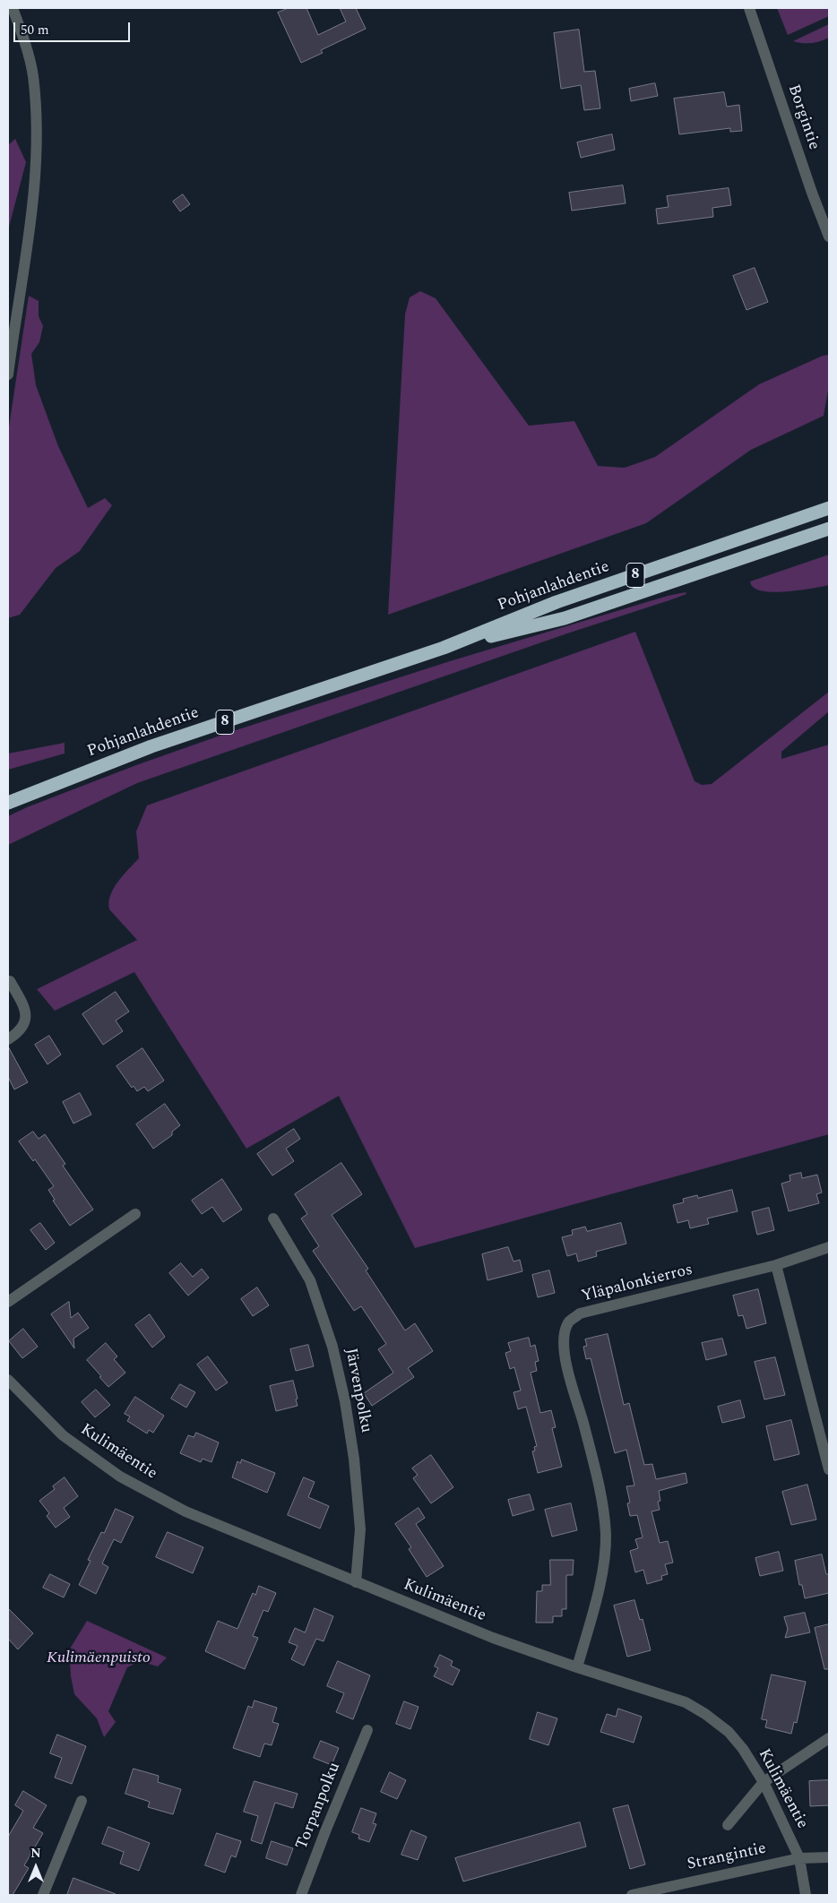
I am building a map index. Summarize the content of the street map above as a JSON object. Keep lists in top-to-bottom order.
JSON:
{
  "streets": {
    "highway": ["8", "Pohjanlahdentie"],
    "street": [
      "Borgintie",
      "Yläpalonkierros",
      "Järvenpolku",
      "Kulimäentie",
      "Torpanpolku",
      "Strangintie"
    ]
  },
  "crossings": [
    ["Yläpalonkierros", "Kulimäentie"],
    ["Järvenpolku", "Kulimäentie"],
    ["Kulimäentie", "Strangintie"]
  ],
  "parks": ["Kulimäenpuisto"],
  "scale_bar": "50 m",
  "north": "top"
}
